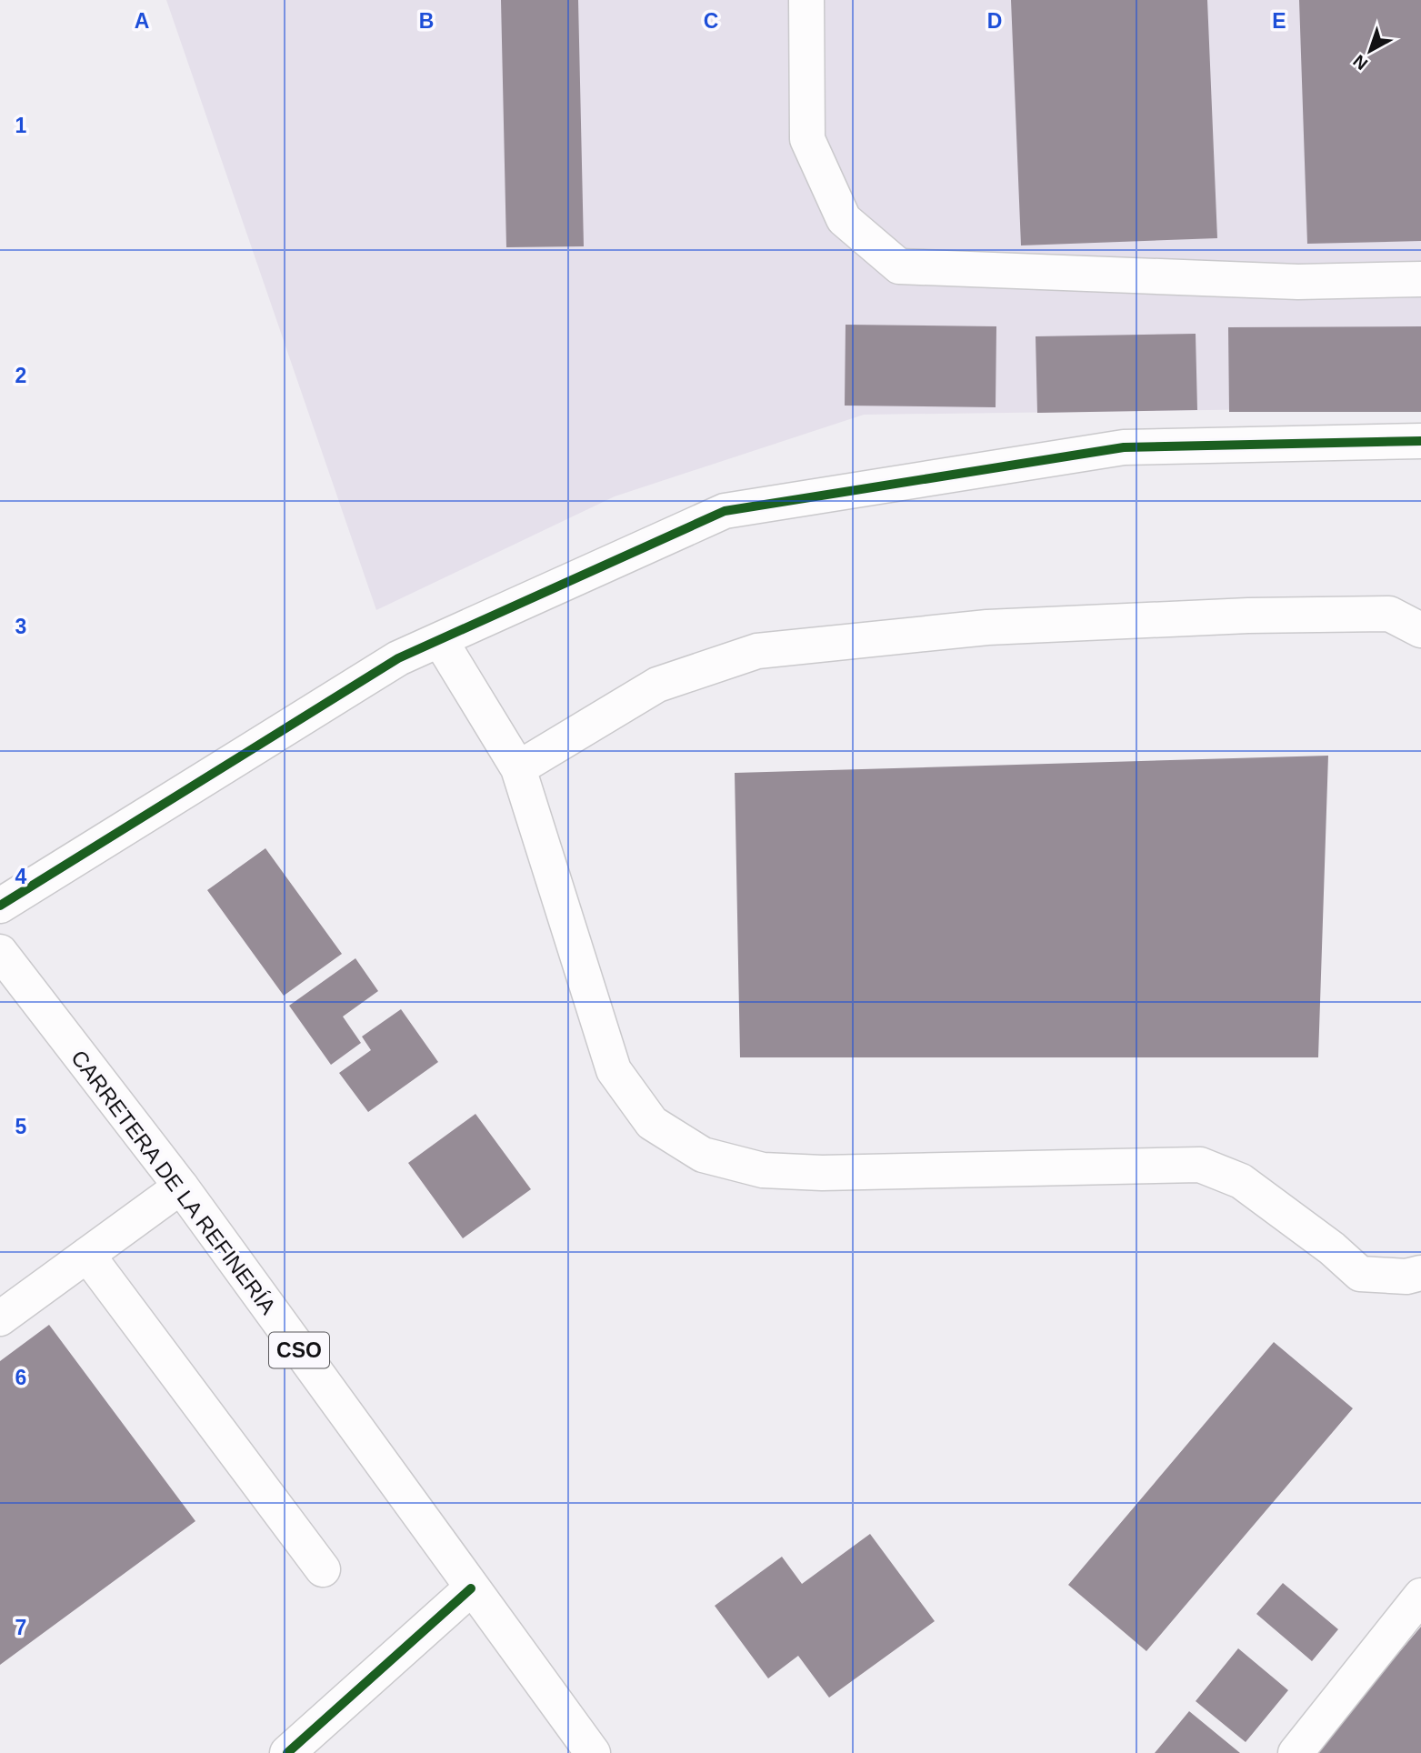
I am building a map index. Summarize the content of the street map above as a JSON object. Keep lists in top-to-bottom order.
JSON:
{
  "streets": {
    "street": ["CARRETERA DE LA REFINERÍA", "CSO"]
  },
  "north": "bottom left",
  "grid": {
    "columns": [
      "A",
      "B",
      "C",
      "D",
      "E"
    ],
    "rows": [
      "1",
      "2",
      "3",
      "4",
      "5",
      "6",
      "7"
    ]
  }
}
